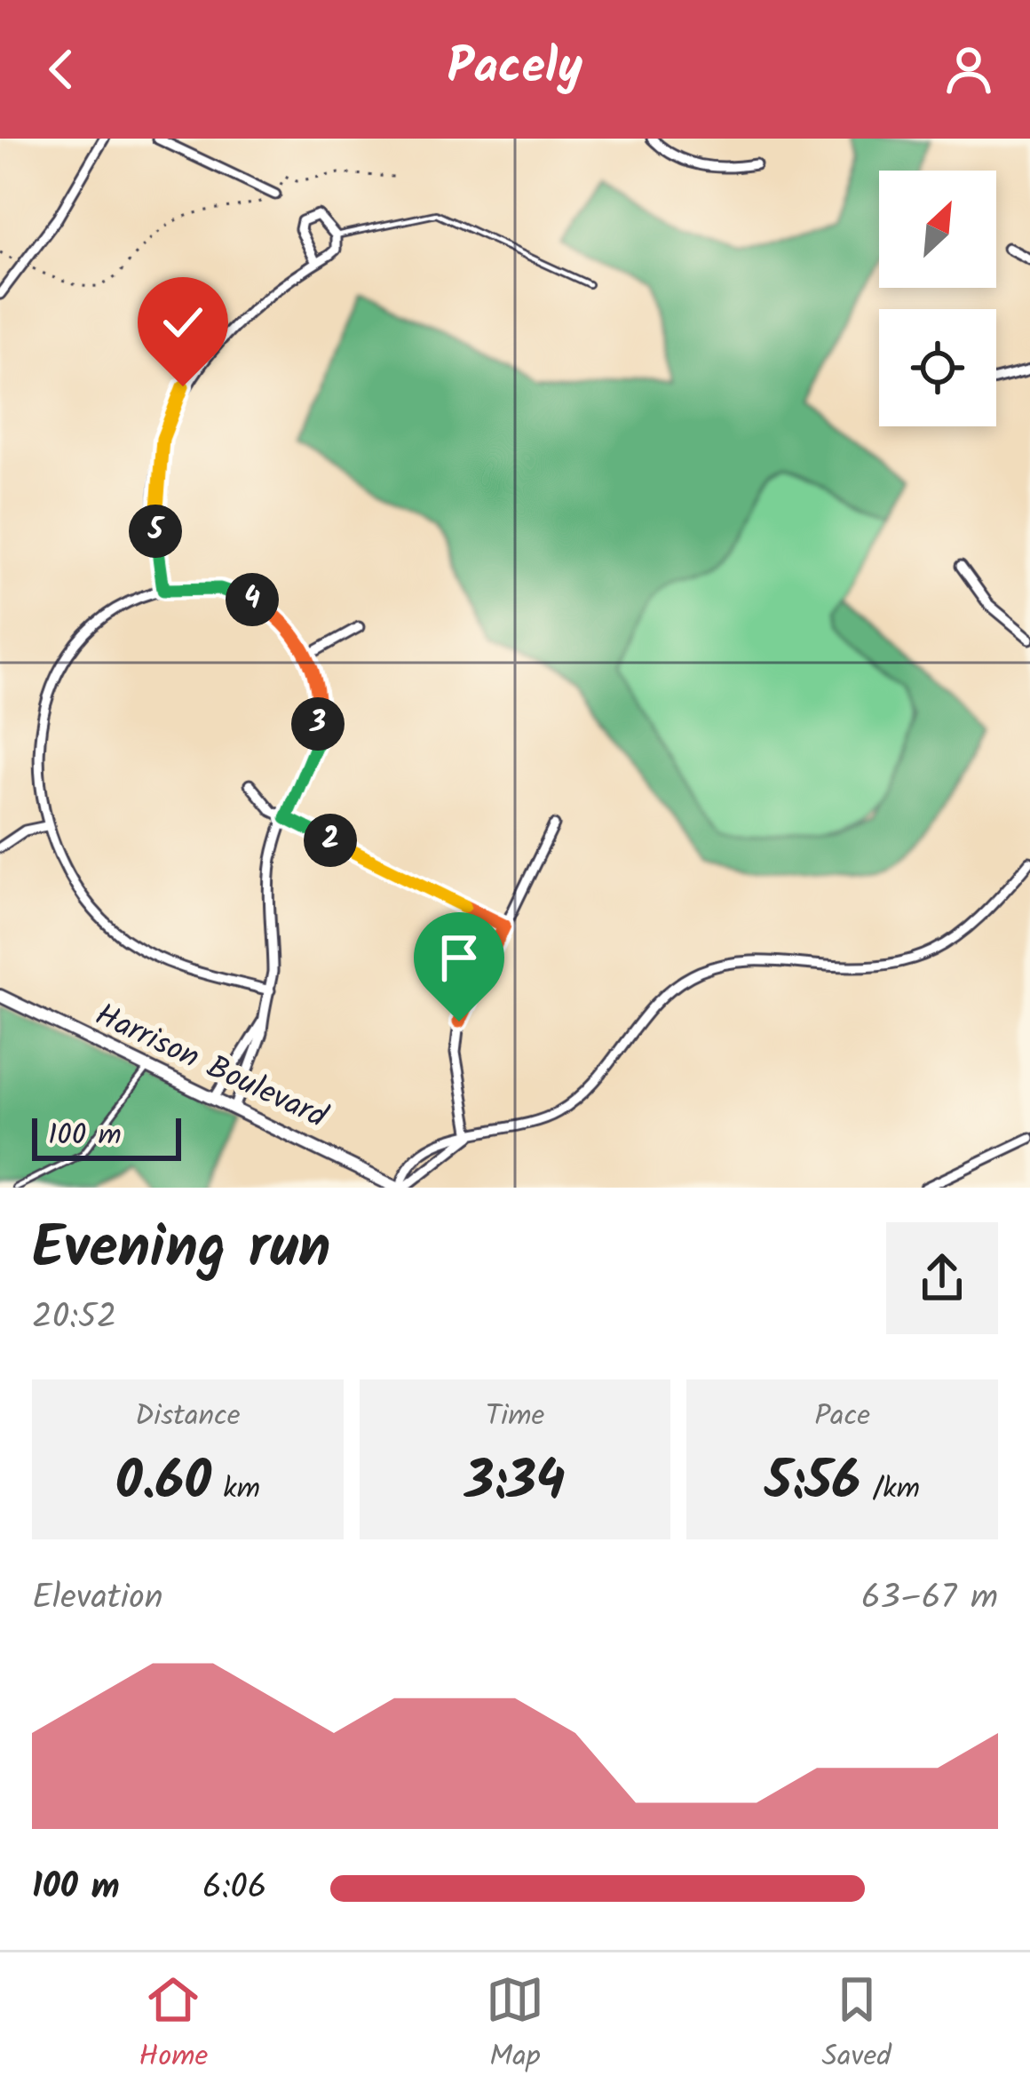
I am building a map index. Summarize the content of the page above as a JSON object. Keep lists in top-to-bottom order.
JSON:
{
  "streets": {
    "street": ["Harrison Boulevard"]
  },
  "scale_bar": "100 m",
  "north": "top right",
  "page": {
    "header": "Pacely",
    "pins": [
      "5",
      "4",
      "3",
      "2"
    ],
    "scale": "100 m",
    "heading": ["Evening run", "20:52"],
    "stats": [
      ["Distance", "0.60 km"],
      ["Time", "3:34"],
      ["Pace", "5:56 /km"]
    ],
    "chart": ["Elevation", "63–67 m"],
    "list": [
      {
        "name": "100 m",
        "note": "6:06"
      }
    ],
    "tabs": ["Home", "Map", "Saved"]
  }
}
